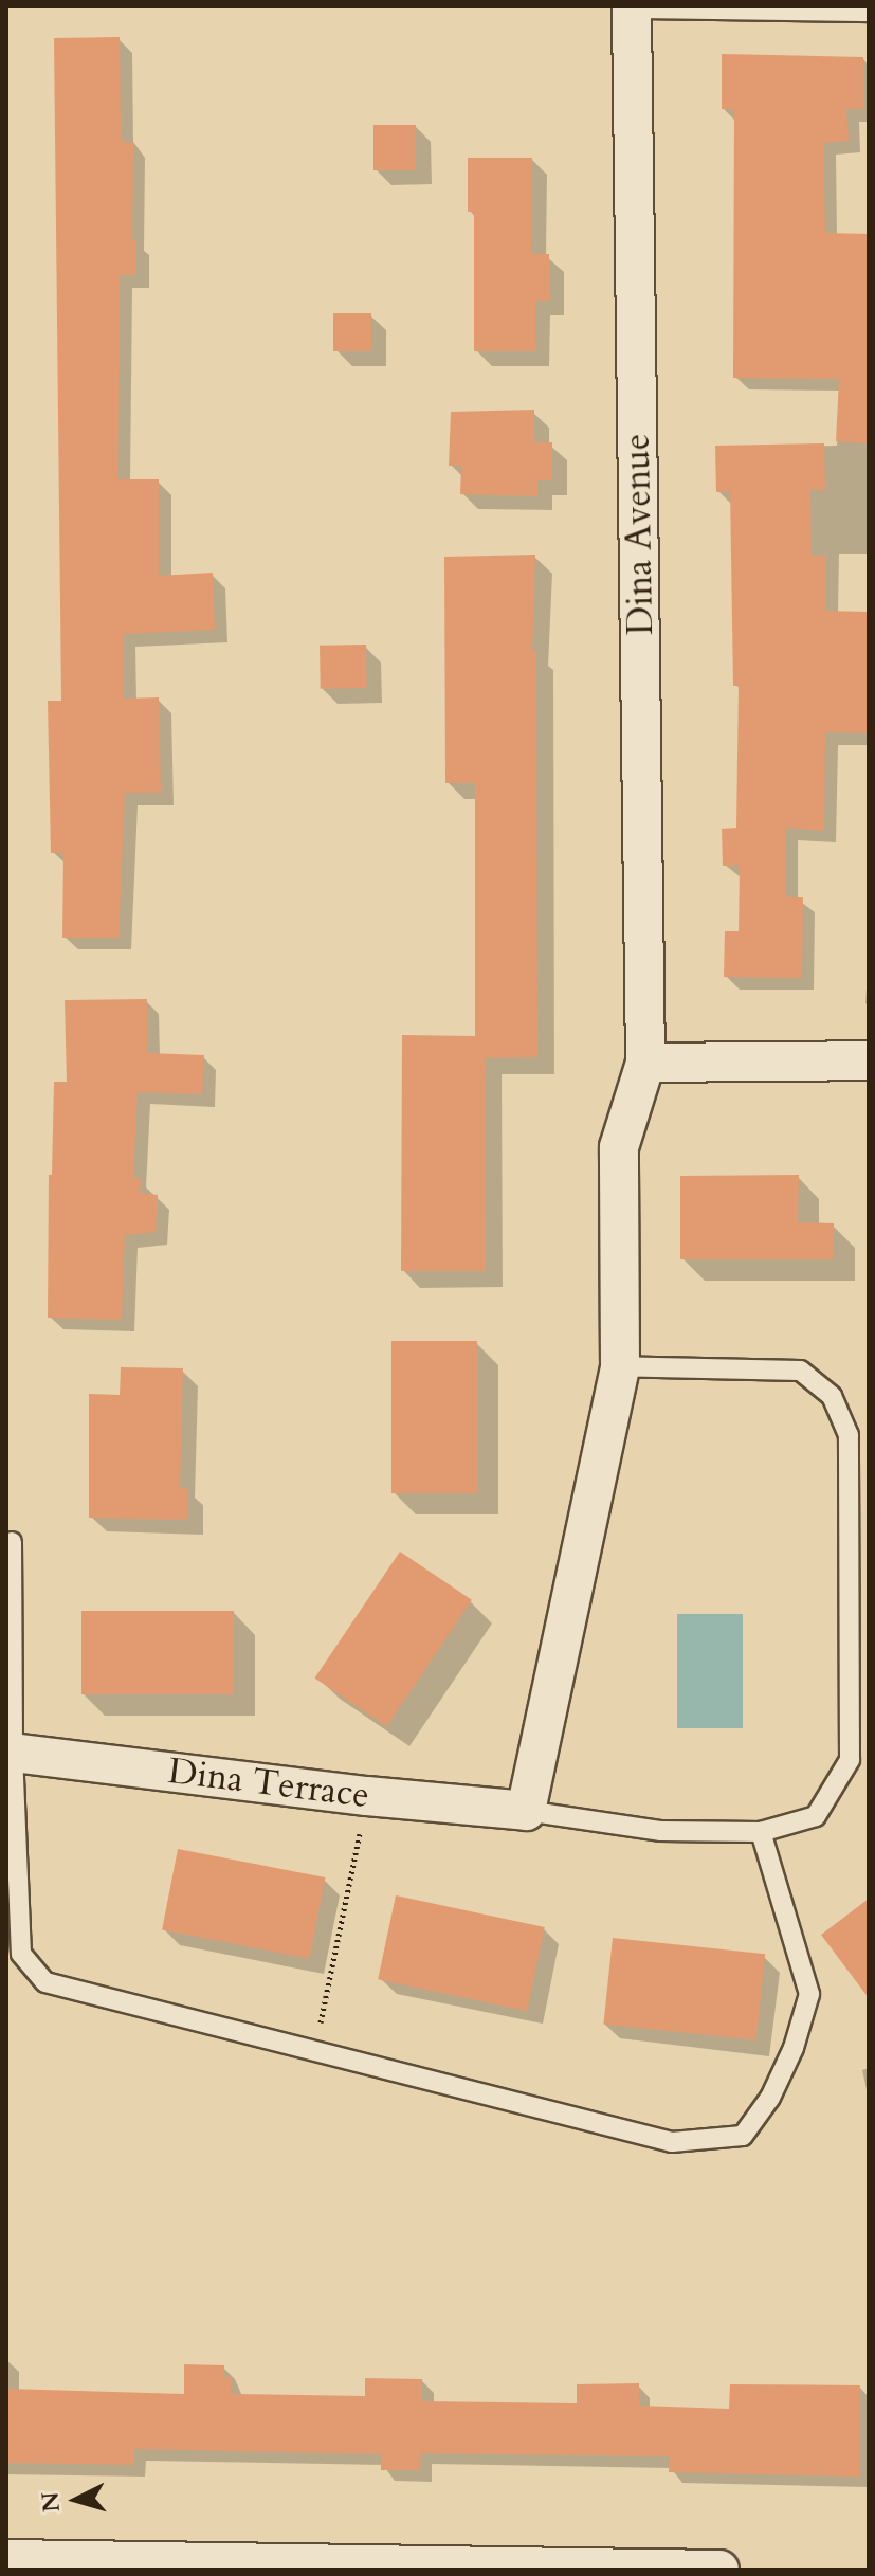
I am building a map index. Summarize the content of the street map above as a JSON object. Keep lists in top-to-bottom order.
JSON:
{
  "streets": {
    "street": ["Dina Avenue", "Dina Terrace"]
  },
  "north": "left"
}
